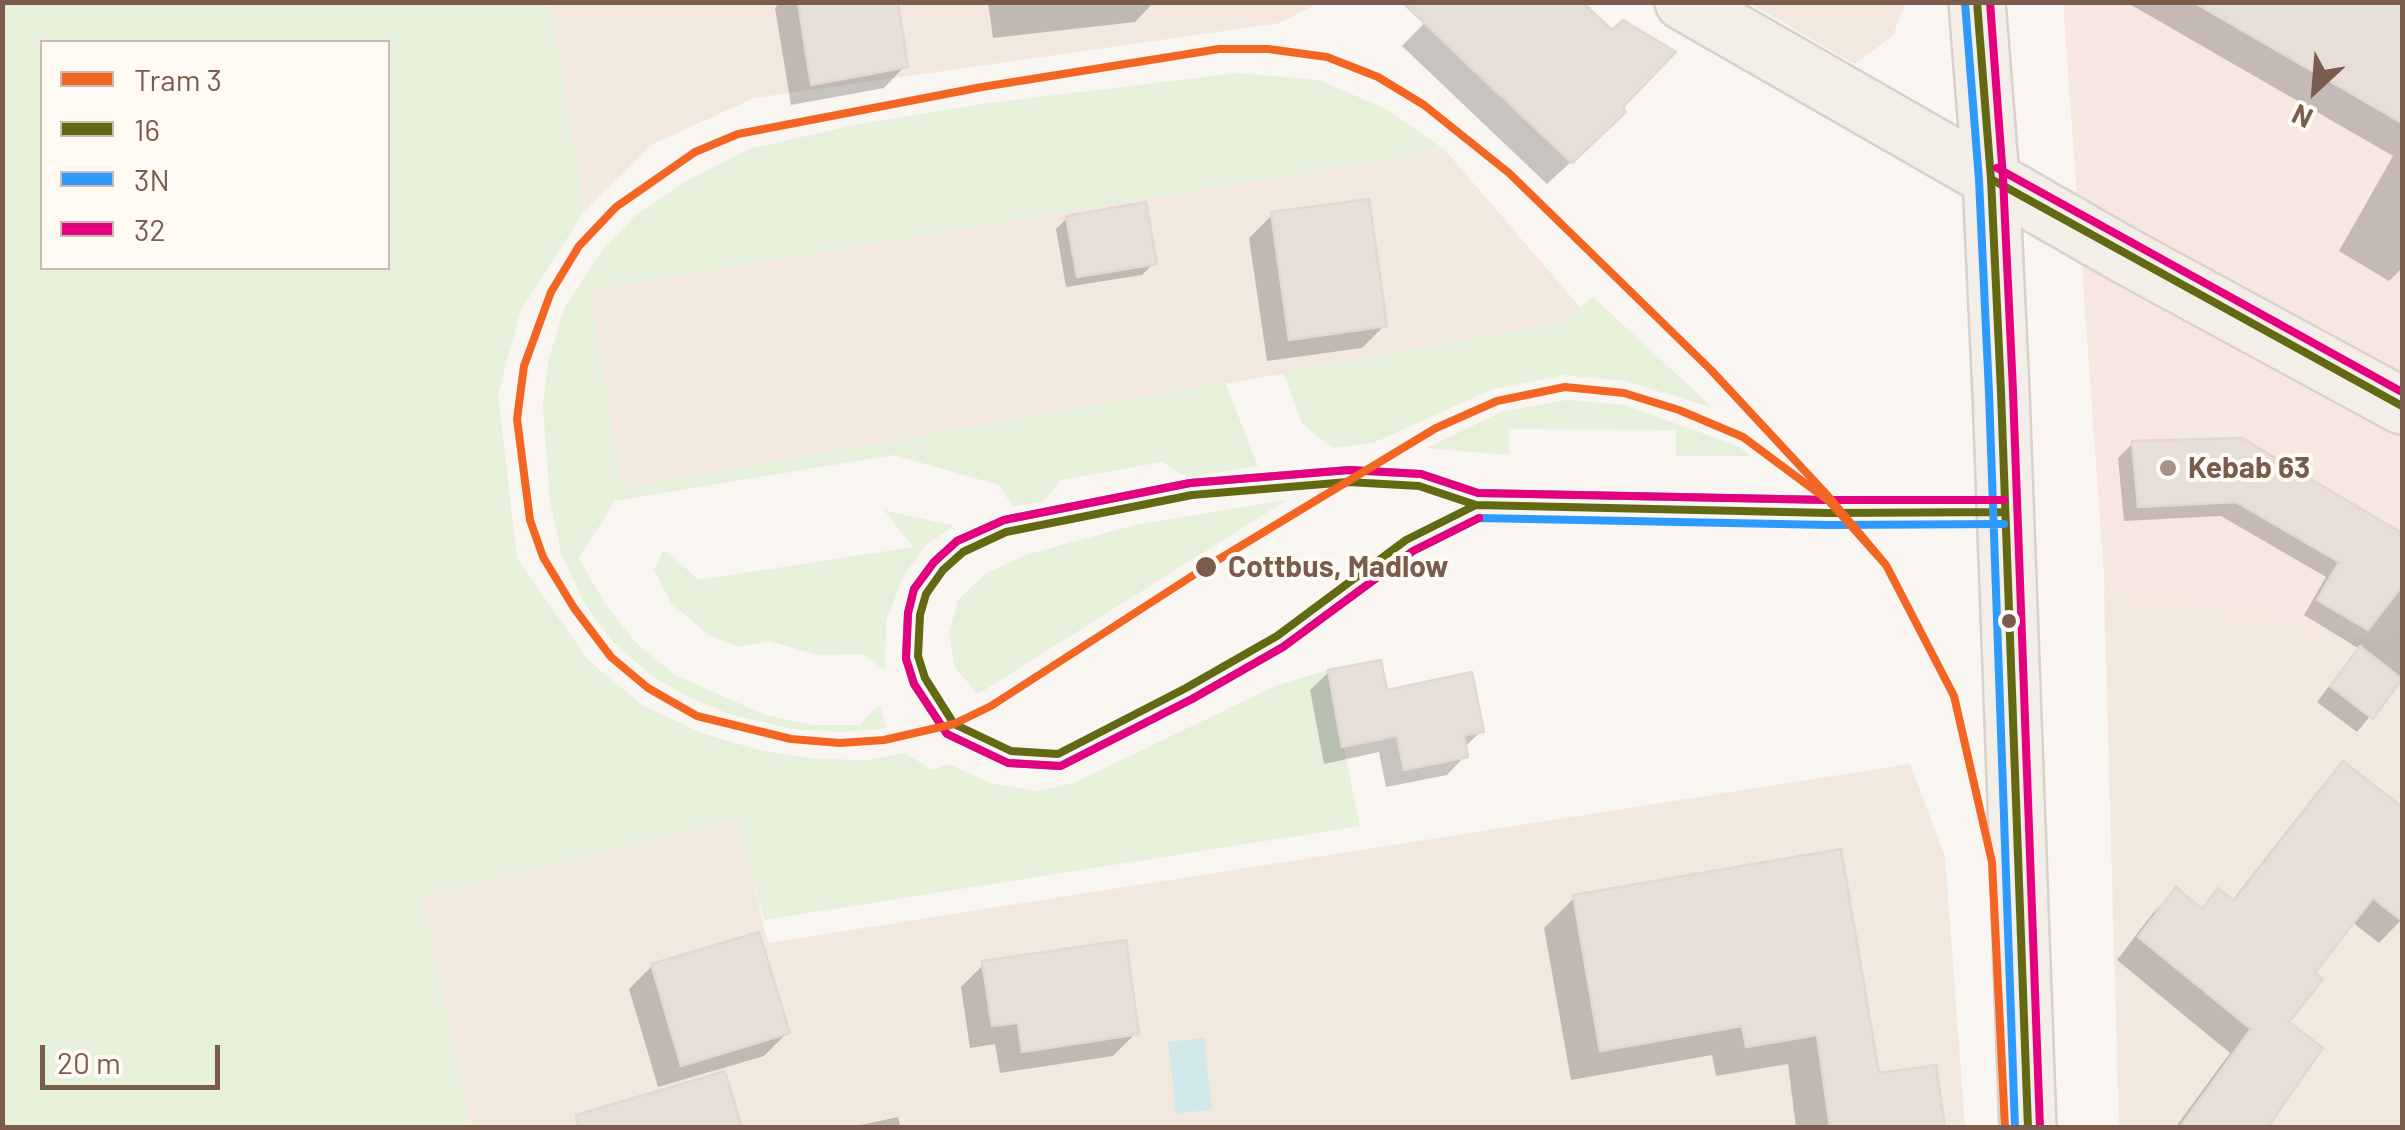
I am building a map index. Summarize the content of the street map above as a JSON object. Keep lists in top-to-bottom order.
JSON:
{
  "places": ["Kebab 63", "Cottbus, Madlow"],
  "lines": [
    "transit line 16",
    "transit line 32",
    "transit line 3N",
    "tram line 3"
  ],
  "legend": [
    "Tram 3",
    "16",
    "3N",
    "32"
  ],
  "scale_bar": "20 m",
  "north": "bottom left"
}
